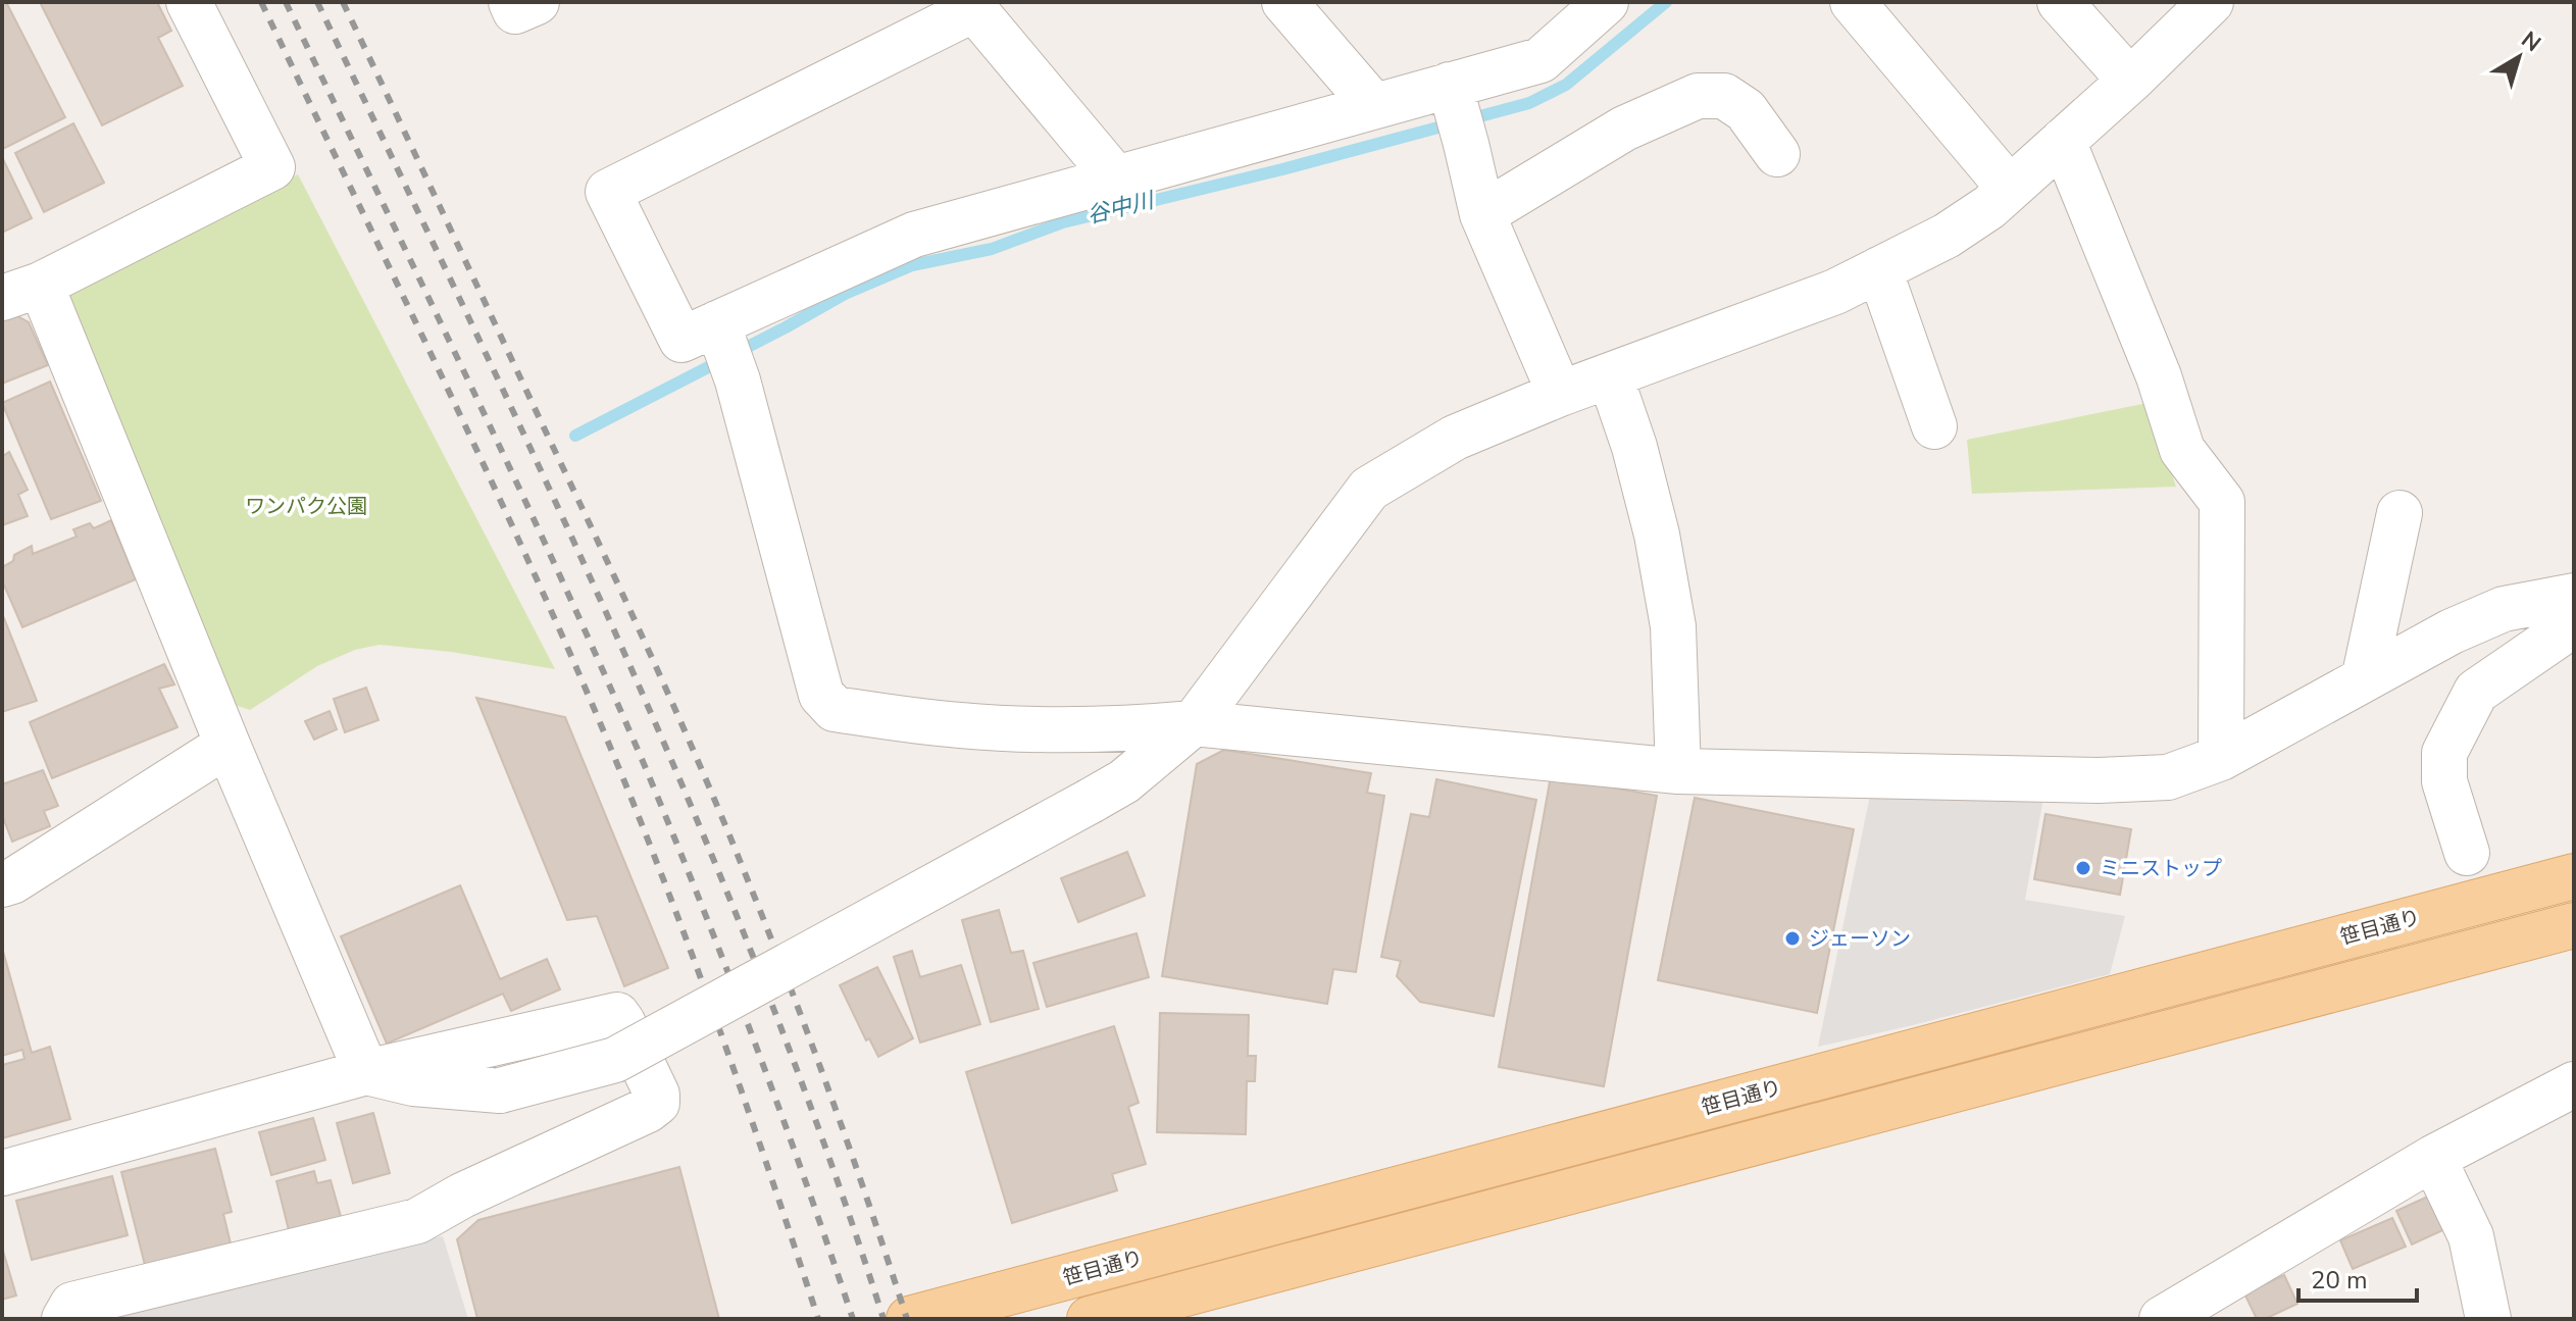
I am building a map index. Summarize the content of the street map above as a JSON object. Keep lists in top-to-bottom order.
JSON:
{
  "streets": {
    "main road": ["笹目通り"]
  },
  "water": ["谷中川"],
  "parks": ["ワンパク公園"],
  "places": ["ミニストップ", "ジェーソン"],
  "scale_bar": "20 m",
  "north": "top right"
}
